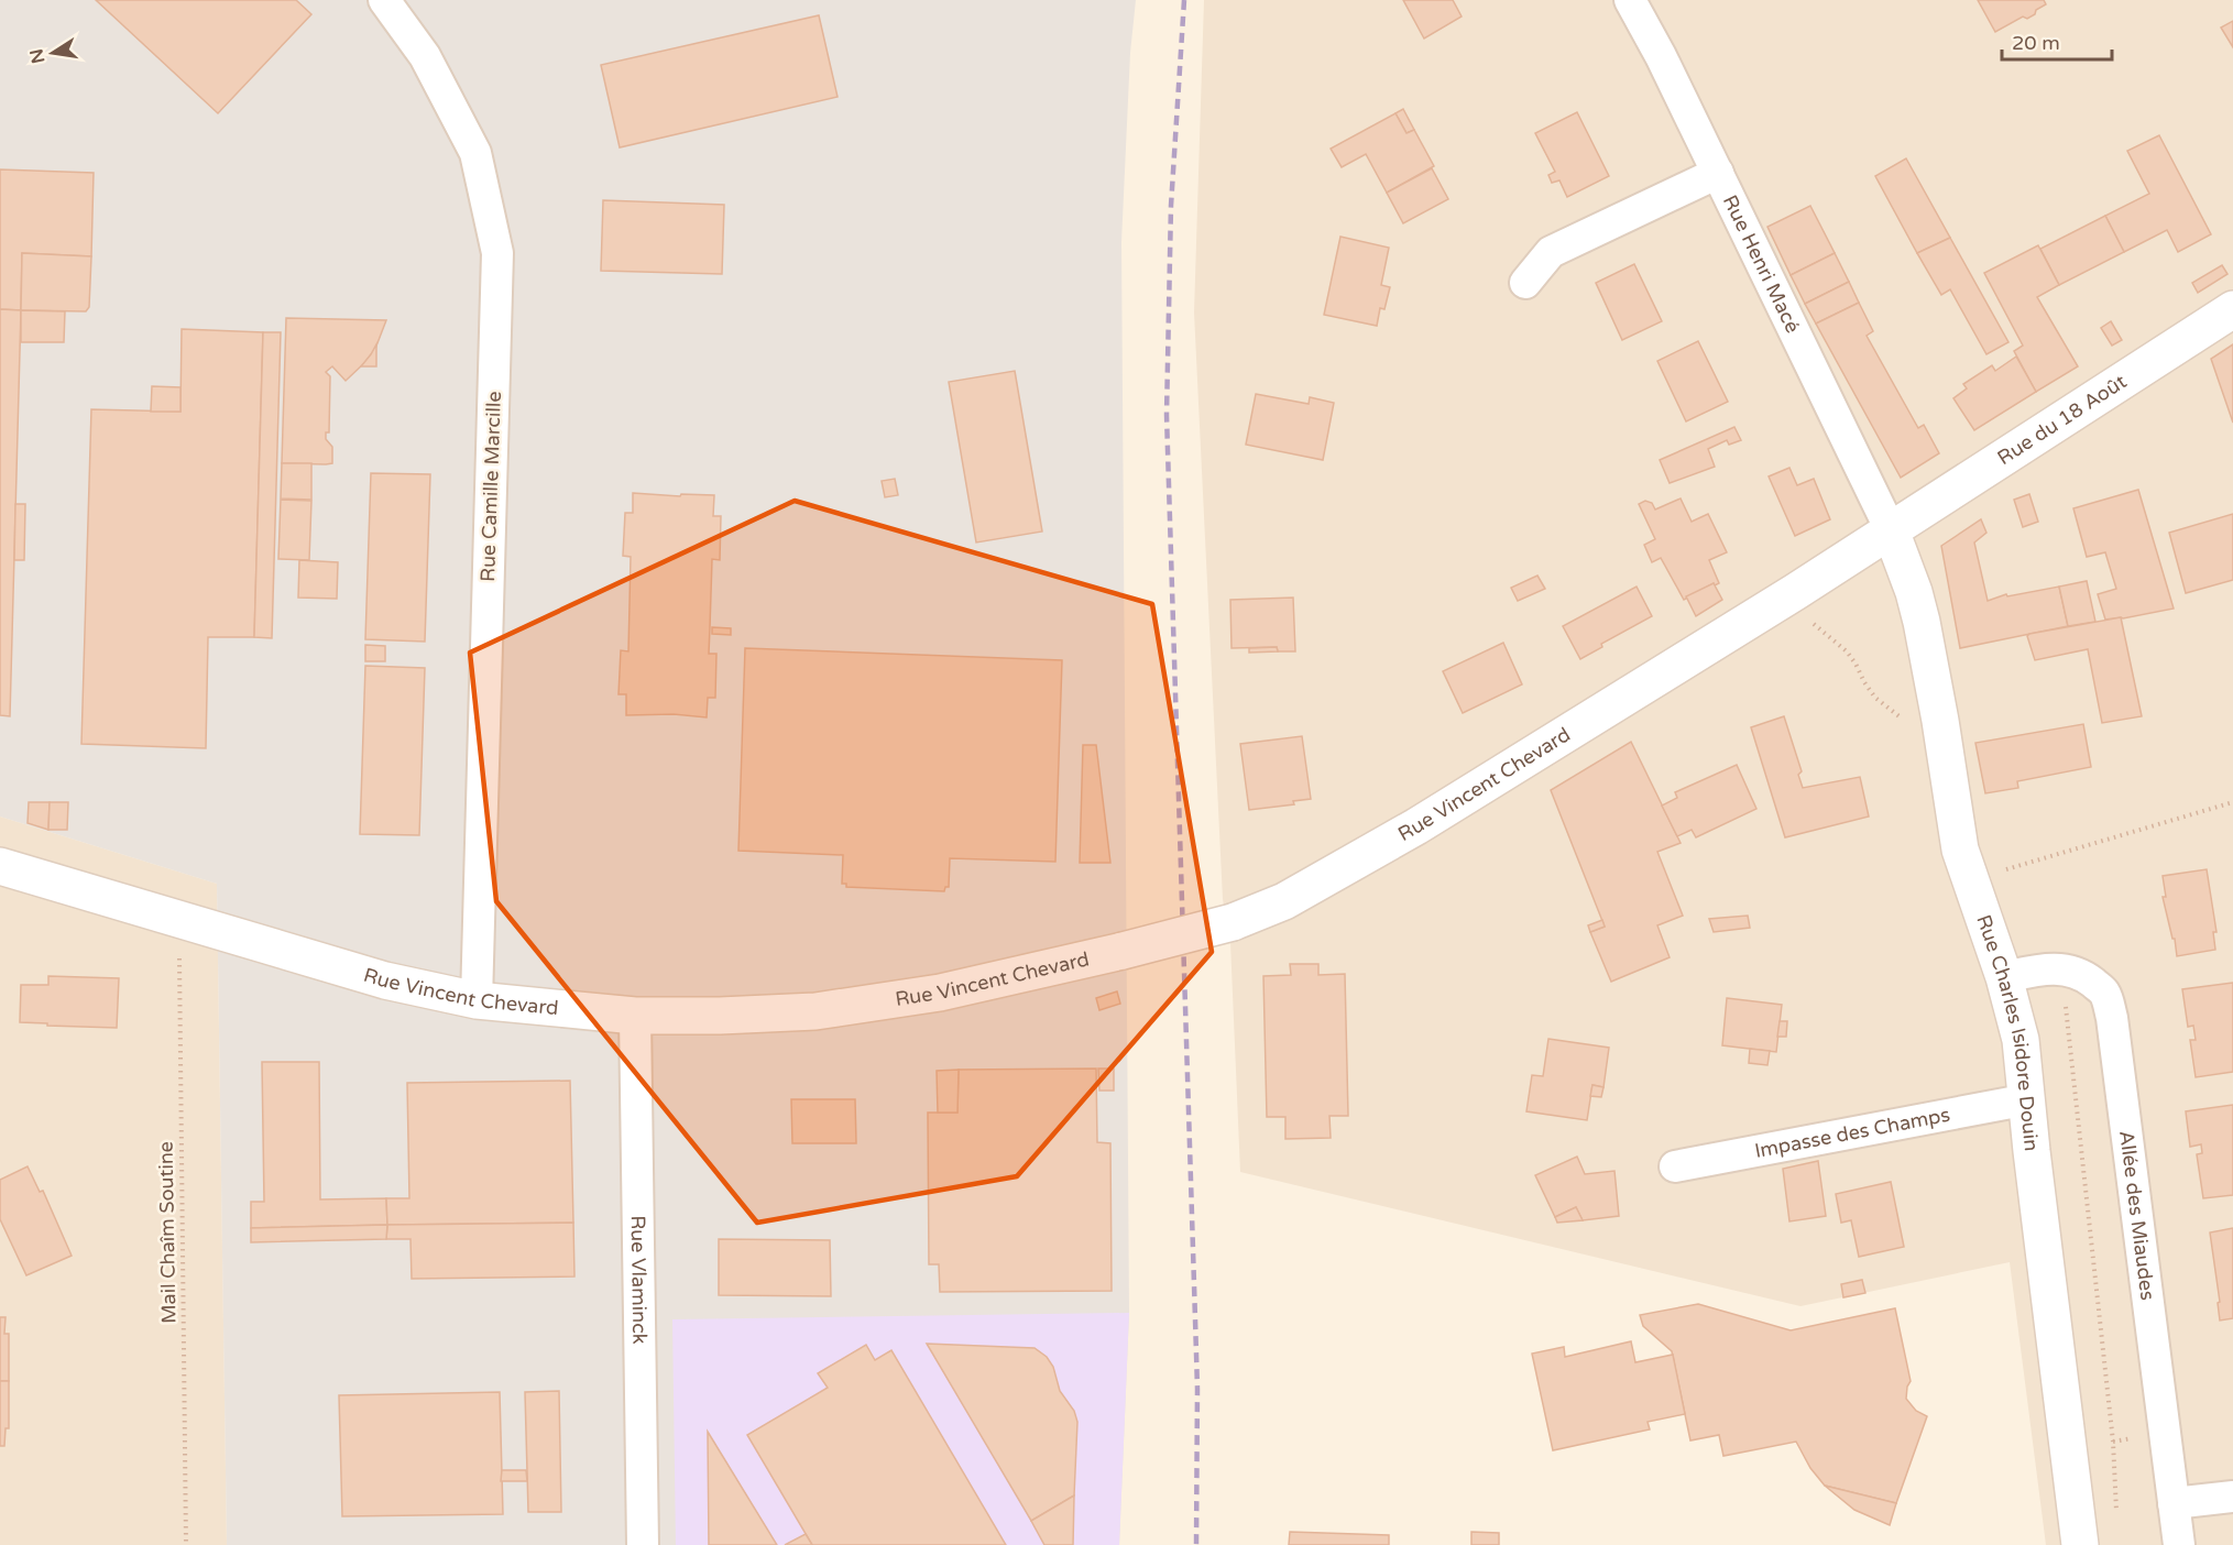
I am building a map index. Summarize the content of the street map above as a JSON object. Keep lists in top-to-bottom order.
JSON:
{
  "streets": {
    "street": [
      "Rue Henri Macé",
      "Rue du 18 Août",
      "Rue Camille Marcille",
      "Rue Vincent Chevard",
      "Rue Charles Isidore Douin",
      "Impasse des Champs",
      "Allée des Miaudes",
      "Rue Vlaminck"
    ],
    "path": ["Mail Chaîm Soutine"]
  },
  "crossings": [
    ["Rue Henri Macé", "Rue du 18 Août"],
    ["Rue Henri Macé", "Rue Vincent Chevard"],
    ["Rue Henri Macé", "Rue Charles Isidore Douin"],
    ["Rue du 18 Août", "Rue Vincent Chevard"],
    ["Rue du 18 Août", "Rue Charles Isidore Douin"],
    ["Rue Camille Marcille", "Rue Vincent Chevard"],
    ["Rue Vincent Chevard", "Rue Charles Isidore Douin"],
    ["Rue Vincent Chevard", "Mail Chaîm Soutine"],
    ["Rue Vincent Chevard", "Rue Vlaminck"],
    ["Rue Charles Isidore Douin", "Impasse des Champs"]
  ],
  "scale_bar": "20 m",
  "north": "left"
}
